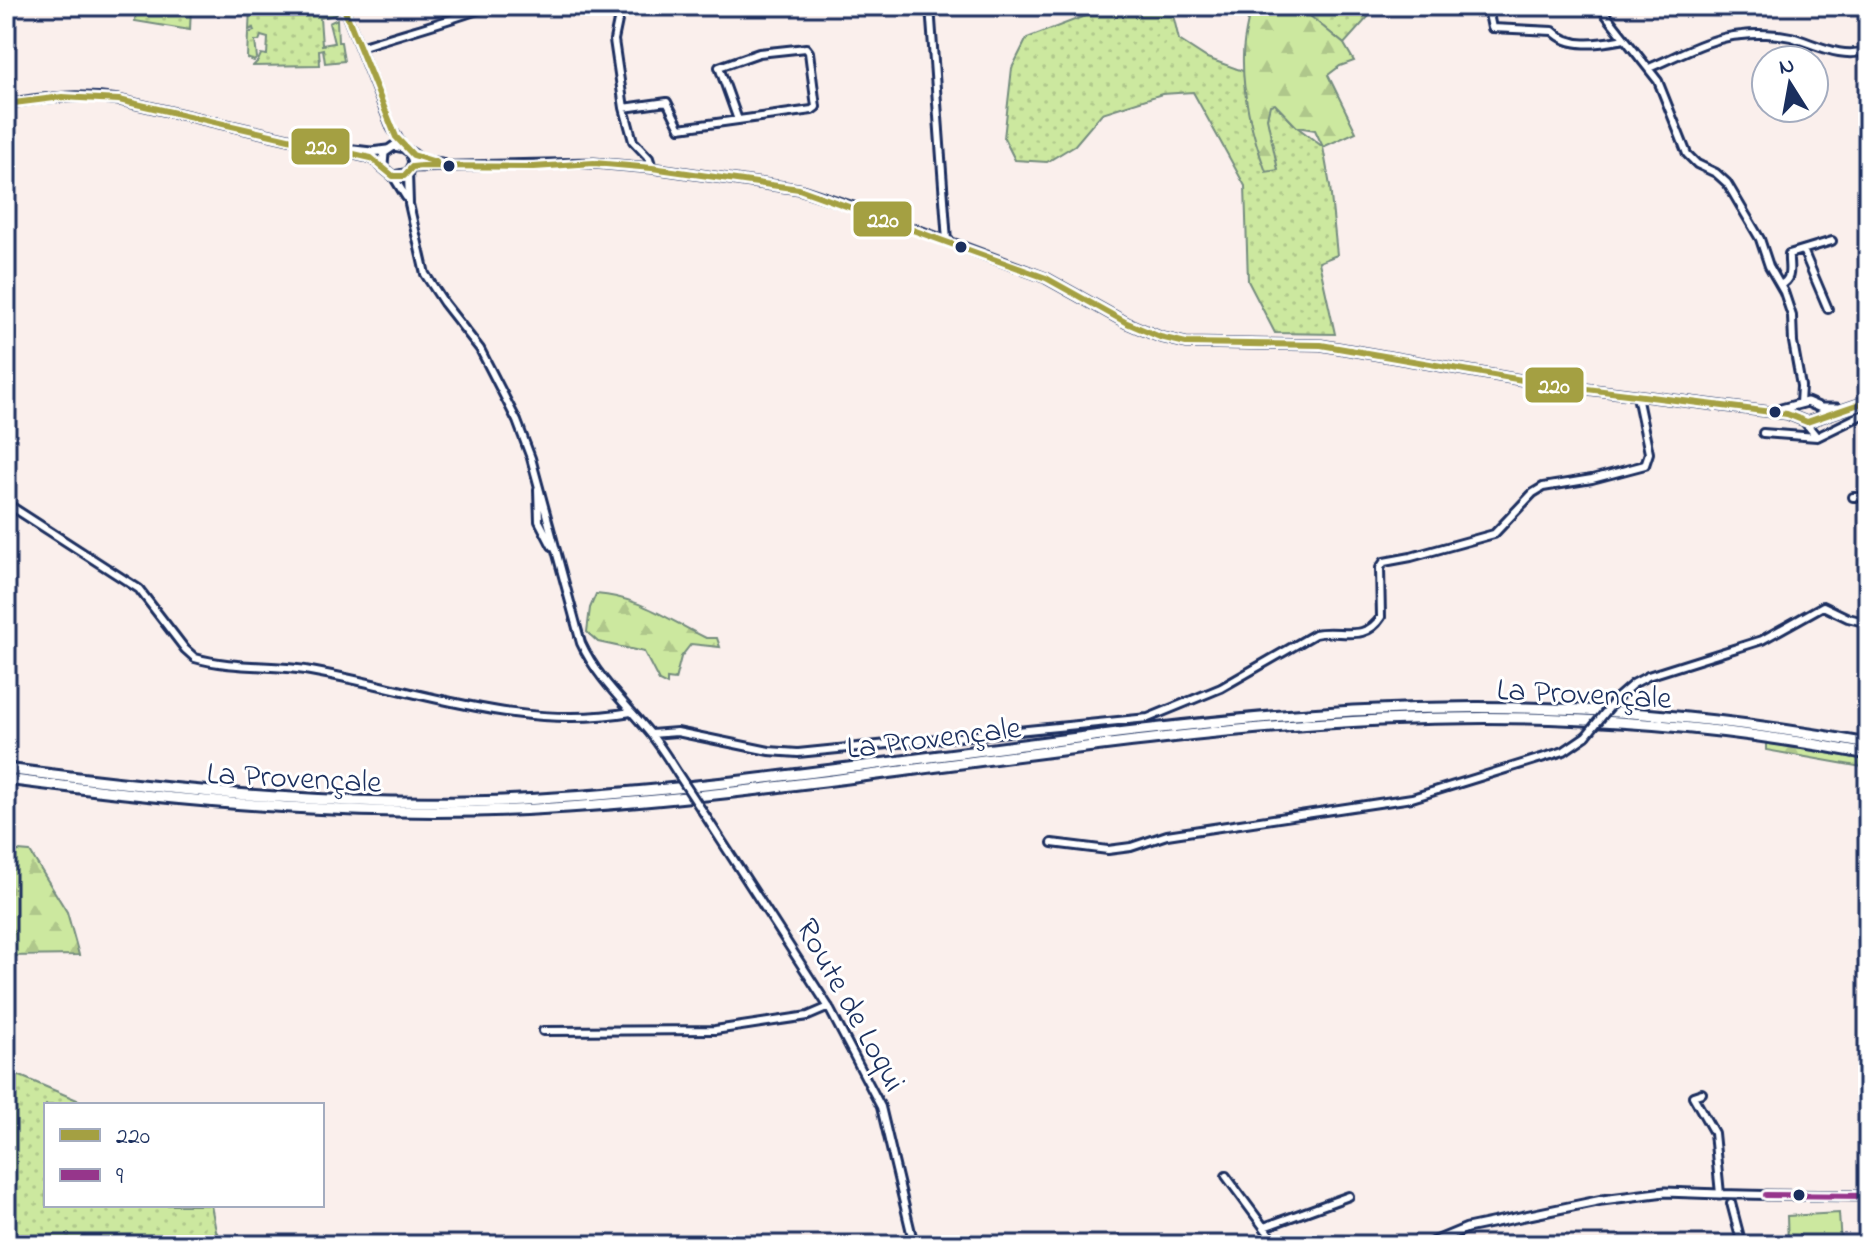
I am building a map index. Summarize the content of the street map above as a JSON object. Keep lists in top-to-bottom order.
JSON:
{
  "streets": {
    "highway": ["La Provençale"],
    "street": ["Route de Loqui"]
  },
  "lines": ["transit line 220", "transit line 9"],
  "legend": ["220", "9"],
  "north": "top"
}
